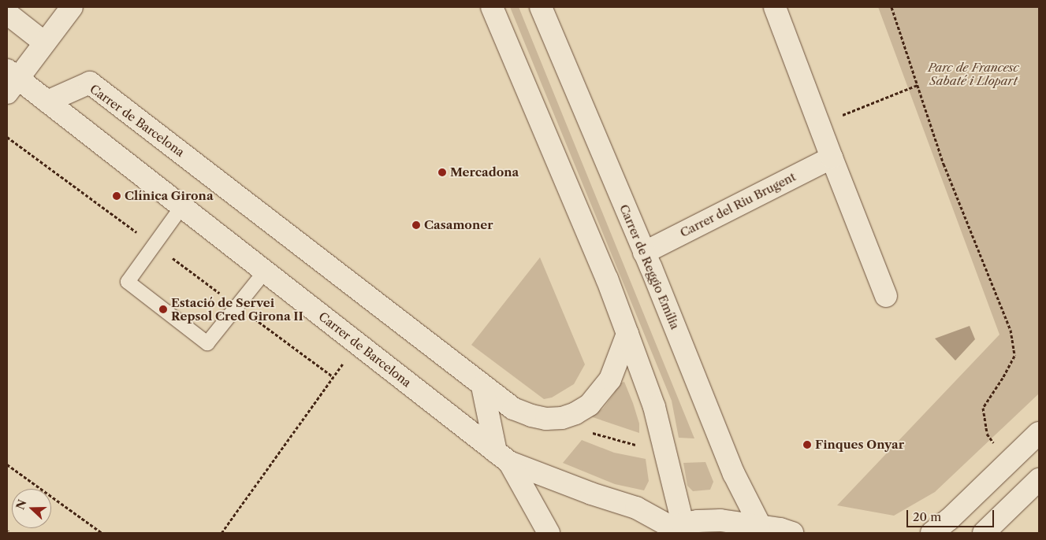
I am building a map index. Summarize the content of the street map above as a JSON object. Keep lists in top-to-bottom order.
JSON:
{
  "streets": {
    "street": ["Carrer de Barcelona", "Carrer del Riu Brugent", "Carrer de Reggio Emília"]
  },
  "crossings": [
    ["Carrer del Riu Brugent", "Carrer de Reggio Emília"]
  ],
  "parks": ["Parc de Francesc Sabaté i Llopart"],
  "places": [
    "Mercadona",
    "Clínica Girona",
    "Casamoner",
    "Estació de Servei Repsol Cred Girona II",
    "Finques Onyar"
  ],
  "scale_bar": "20 m",
  "north": "left"
}
